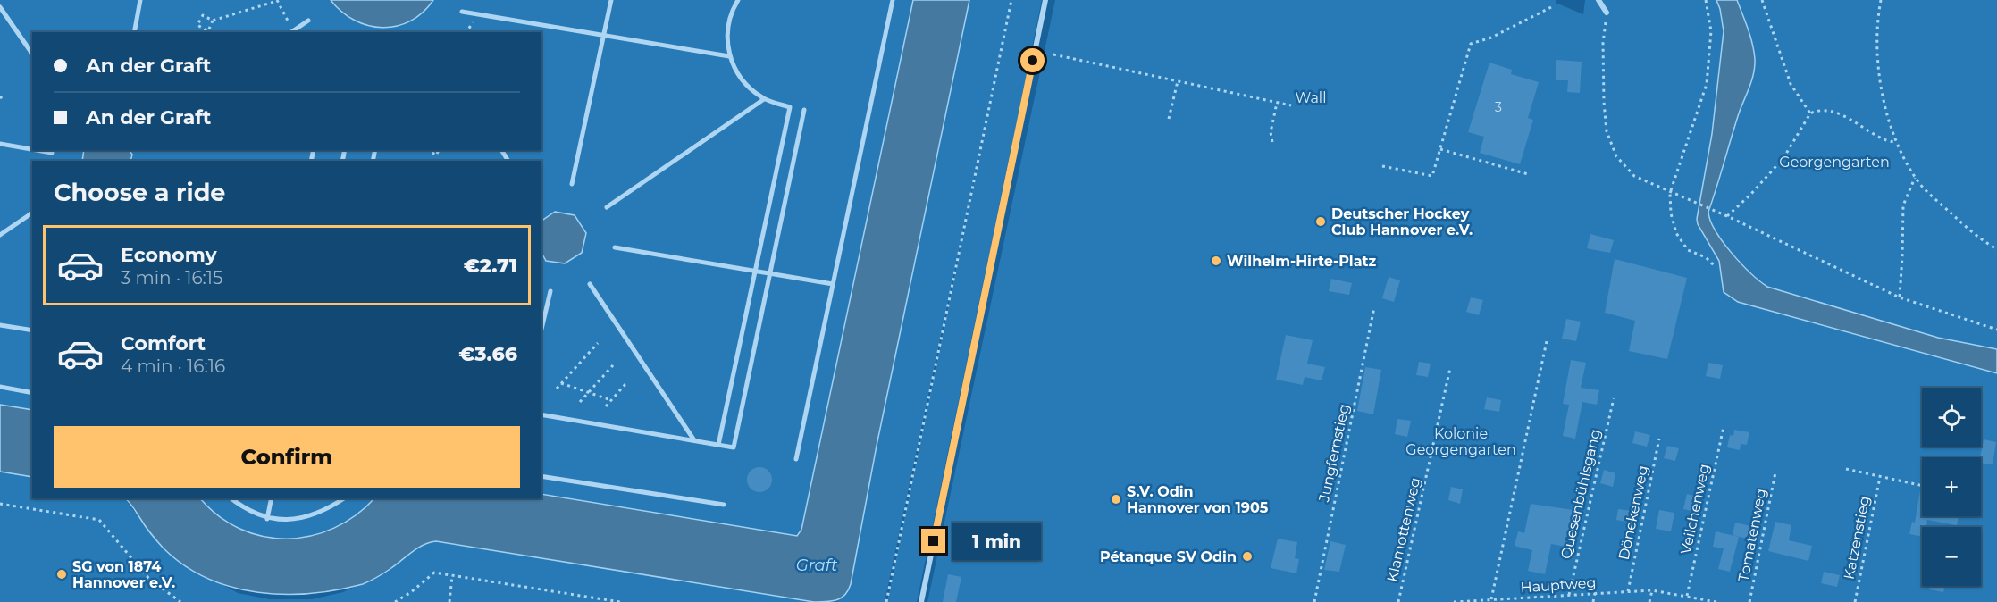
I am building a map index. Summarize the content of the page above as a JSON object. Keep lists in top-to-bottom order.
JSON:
{
  "streets": {
    "path": [
      "Jungfernstieg",
      "Quesenbühlsgang",
      "Veilchenweg",
      "Dönekenweg",
      "Klamottenweg",
      "Tomatenweg",
      "Katzenstieg",
      "Hauptweg"
    ]
  },
  "crossings": [
    ["Quesenbühlsgang", "Hauptweg"],
    ["Veilchenweg", "Hauptweg"],
    ["Dönekenweg", "Hauptweg"]
  ],
  "water": ["Graft"],
  "parks": ["Wall", "Georgengarten", "Kolonie Georgengarten"],
  "places": [
    "Deutscher Hockey Club Hannover e.V.",
    "Wilhelm-Hirte-Platz",
    "S.V. Odin Hannover von 1905",
    "Pétanque SV Odin",
    "SG von 1874 Hannover e.V."
  ],
  "house_numbers": ["3"],
  "page": {
    "banner": ["An der Graft", "An der Graft"],
    "heading": "Choose a ride",
    "list": [
      {
        "name": "Economy",
        "note": "3 min · 16:15",
        "value": "€2.71"
      },
      {
        "name": "Comfort",
        "note": "4 min · 16:16",
        "value": "€3.66"
      }
    ],
    "map_buttons": ["+", "−"],
    "buttons": "Confirm",
    "bubble": "1 min"
  }
}
